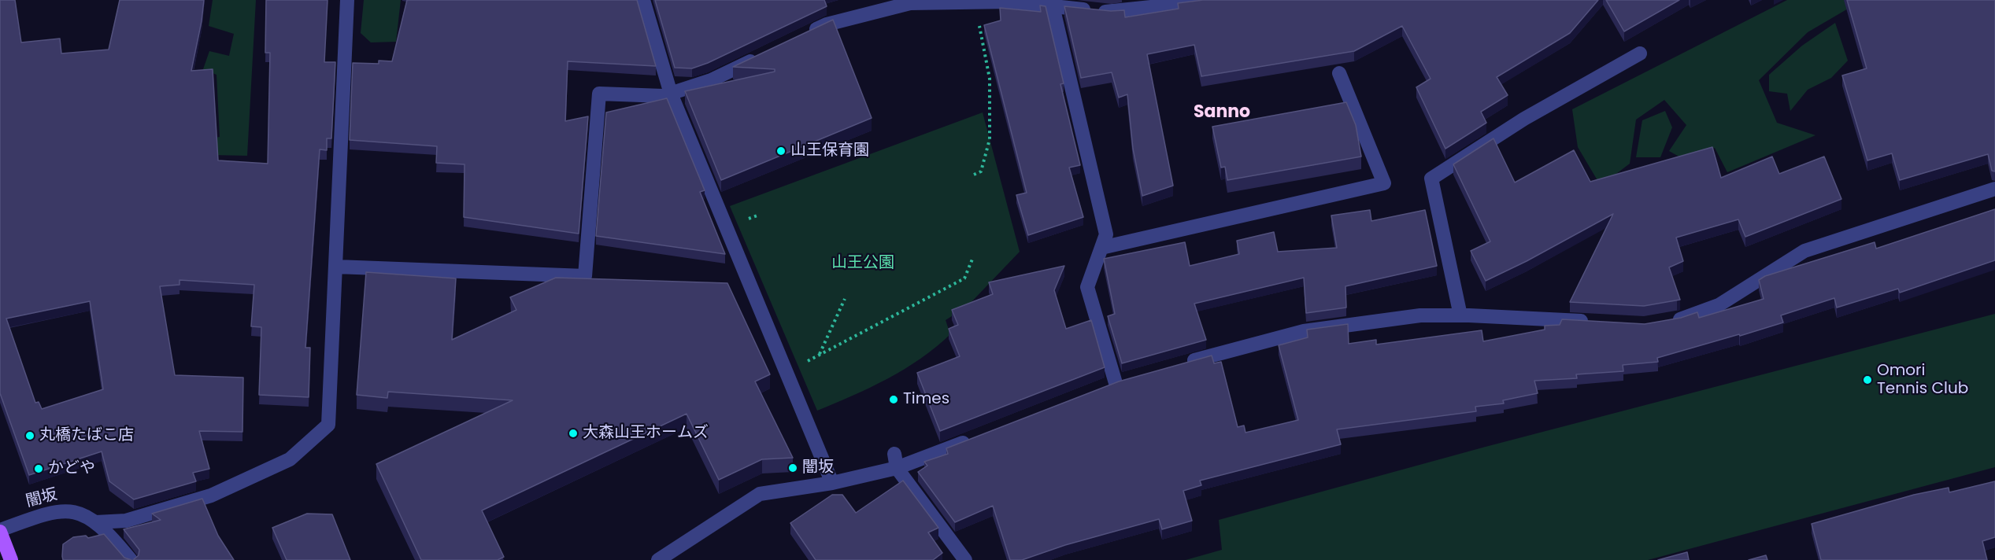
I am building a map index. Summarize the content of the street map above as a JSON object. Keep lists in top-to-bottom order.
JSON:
{
  "streets": {
    "street": ["闇坂"]
  },
  "districts": ["Sanno"],
  "parks": ["山王公園"],
  "places": [
    "山王保育園",
    "Omori Tennis Club",
    "Times",
    "大森山王ホームズ",
    "丸橋たばこ店",
    "闇坂",
    "かどや"
  ]
}
